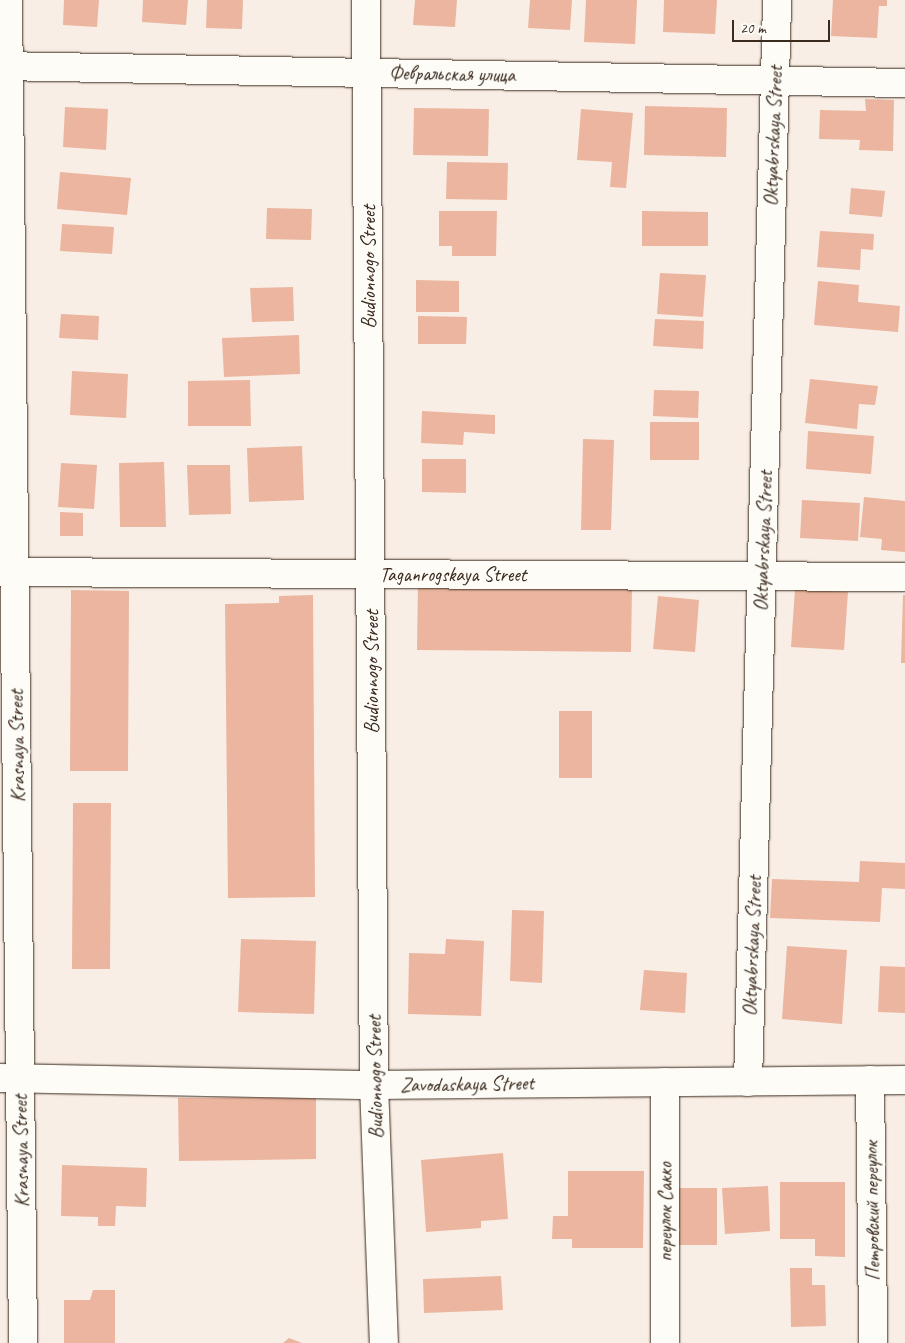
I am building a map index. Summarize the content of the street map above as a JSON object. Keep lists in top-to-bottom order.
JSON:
{
  "streets": {
    "street": [
      "Февральская улица",
      "Oktyabrskaya Street",
      "Budionnogo Street",
      "Taganrogskaya Street",
      "Krasnaya Street",
      "Zavodaskaya Street",
      "Петровский переулок",
      "переулок Сакко"
    ]
  },
  "crossings": [
    ["Февральская улица", "Oktyabrskaya Street"],
    ["Февральская улица", "Budionnogo Street"],
    ["Февральская улица", "Krasnaya Street"],
    ["Oktyabrskaya Street", "Taganrogskaya Street"],
    ["Oktyabrskaya Street", "Zavodaskaya Street"],
    ["Budionnogo Street", "Taganrogskaya Street"],
    ["Budionnogo Street", "Zavodaskaya Street"],
    ["Taganrogskaya Street", "Krasnaya Street"],
    ["Krasnaya Street", "Zavodaskaya Street"],
    ["Zavodaskaya Street", "Петровский переулок"],
    ["Zavodaskaya Street", "переулок Сакко"]
  ],
  "scale_bar": "20 m"
}
